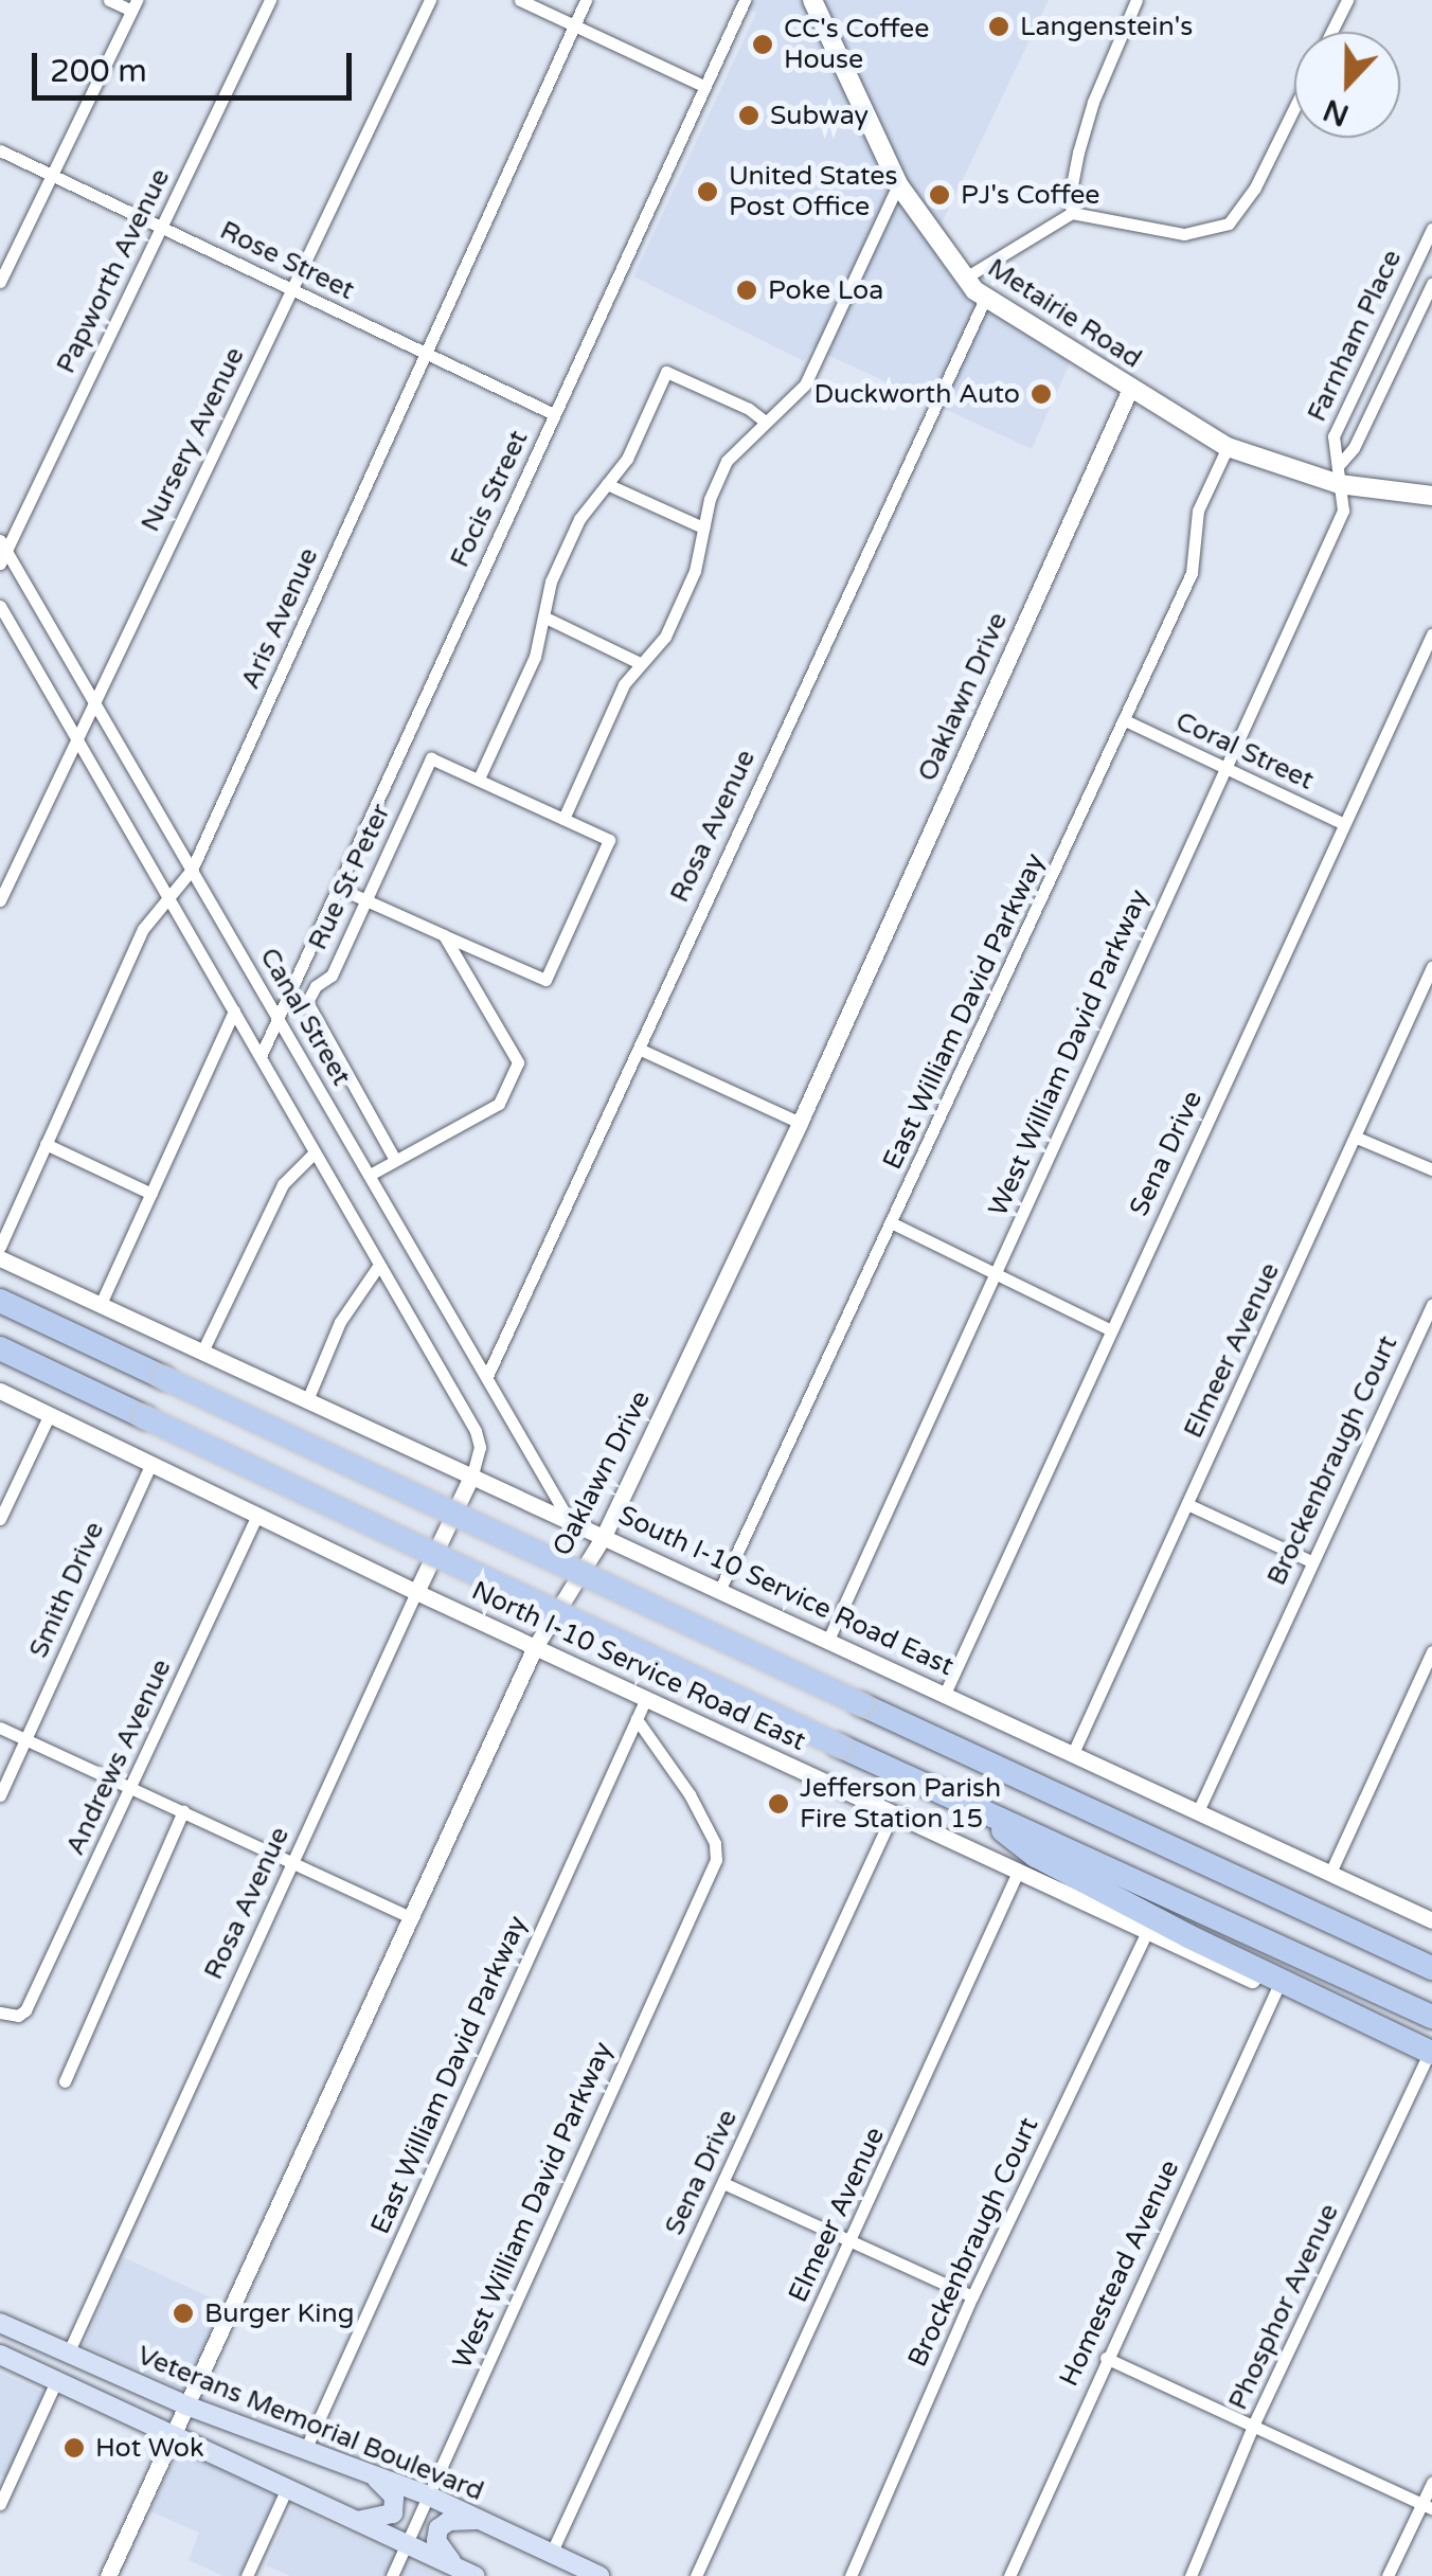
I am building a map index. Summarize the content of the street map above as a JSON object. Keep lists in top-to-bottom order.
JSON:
{
  "streets": {
    "main road": ["Metairie Road", "Veterans Memorial Boulevard"],
    "street": [
      "Rose Street",
      "Papworth Avenue",
      "Farnham Place",
      "Nursery Avenue",
      "Focis Street",
      "Aris Avenue",
      "Oaklawn Drive",
      "Coral Street",
      "Rosa Avenue",
      "Rue St Peter",
      "East William David Parkway",
      "Canal Street",
      "West William David Parkway",
      "Sena Drive",
      "Elmeer Avenue",
      "Brockenbraugh Court",
      "Smith Drive",
      "South I-10 Service Road East",
      "North I-10 Service Road East",
      "Andrews Avenue",
      "Homestead Avenue",
      "Phosphor Avenue"
    ]
  },
  "crossings": [
    ["Rose Street", "Papworth Avenue"],
    ["Rose Street", "Nursery Avenue"],
    ["Rose Street", "Focis Street"],
    ["Rose Street", "Aris Avenue"],
    ["Papworth Avenue", "Canal Street"],
    ["Metairie Road", "Farnham Place"],
    ["Metairie Road", "Oaklawn Drive"],
    ["Metairie Road", "Rosa Avenue"],
    ["Metairie Road", "East William David Parkway"],
    ["Metairie Road", "West William David Parkway"],
    ["Farnham Place", "West William David Parkway"],
    ["Nursery Avenue", "Canal Street"],
    ["Focis Street", "Canal Street"],
    ["Aris Avenue", "Canal Street"],
    ["Oaklawn Drive", "South I-10 Service Road East"],
    ["Oaklawn Drive", "North I-10 Service Road East"],
    ["Oaklawn Drive", "Veterans Memorial Boulevard"],
    ["Coral Street", "East William David Parkway"],
    ["Coral Street", "West William David Parkway"],
    ["Coral Street", "Sena Drive"],
    ["Rosa Avenue", "Canal Street"],
    ["Rosa Avenue", "South I-10 Service Road East"],
    ["Rosa Avenue", "North I-10 Service Road East"],
    ["Rosa Avenue", "Veterans Memorial Boulevard"],
    ["East William David Parkway", "West William David Parkway"],
    ["East William David Parkway", "South I-10 Service Road East"],
    ["East William David Parkway", "Veterans Memorial Boulevard"],
    ["Canal Street", "South I-10 Service Road East"],
    ["West William David Parkway", "South I-10 Service Road East"],
    ["West William David Parkway", "Veterans Memorial Boulevard"],
    ["Sena Drive", "South I-10 Service Road East"],
    ["Sena Drive", "North I-10 Service Road East"],
    ["Sena Drive", "Veterans Memorial Boulevard"],
    ["Elmeer Avenue", "South I-10 Service Road East"],
    ["Elmeer Avenue", "North I-10 Service Road East"],
    ["Brockenbraugh Court", "South I-10 Service Road East"],
    ["Brockenbraugh Court", "North I-10 Service Road East"],
    ["Smith Drive", "North I-10 Service Road East"],
    ["North I-10 Service Road East", "Andrews Avenue"],
    ["North I-10 Service Road East", "Homestead Avenue"],
    ["North I-10 Service Road East", "Phosphor Avenue"]
  ],
  "places": [
    "Langenstein's",
    "CC's Coffee House",
    "Subway",
    "United States Post Office",
    "PJ's Coffee",
    "Poke Loa",
    "Duckworth Auto",
    "Jefferson Parish Fire Station 15",
    "Burger King",
    "Hot Wok"
  ],
  "scale_bar": "200 m",
  "north": "bottom"
}
